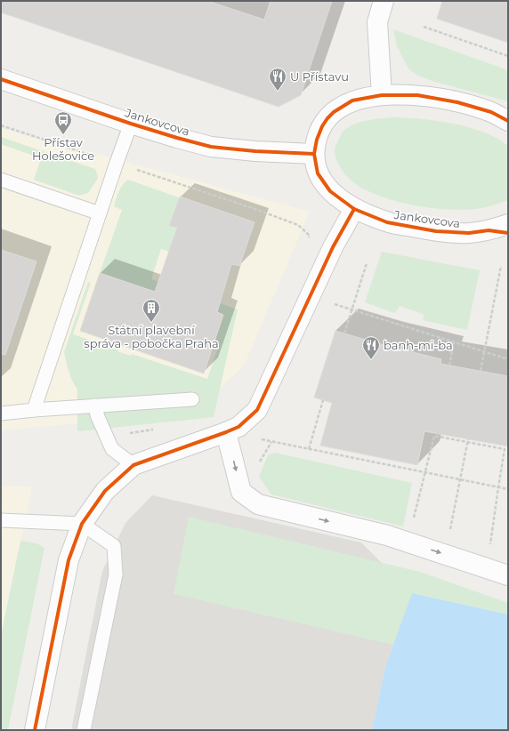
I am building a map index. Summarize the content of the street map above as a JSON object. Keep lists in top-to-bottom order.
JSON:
{
  "streets": {
    "street": ["Jankovcova"]
  },
  "places": {
    "restaurant": ["U Přístavu", "banh-mi-ba"],
    "bus stop": ["Přístav Holešovice"],
    "building": ["Státní plavební správa - pobočka Praha"]
  }
}
